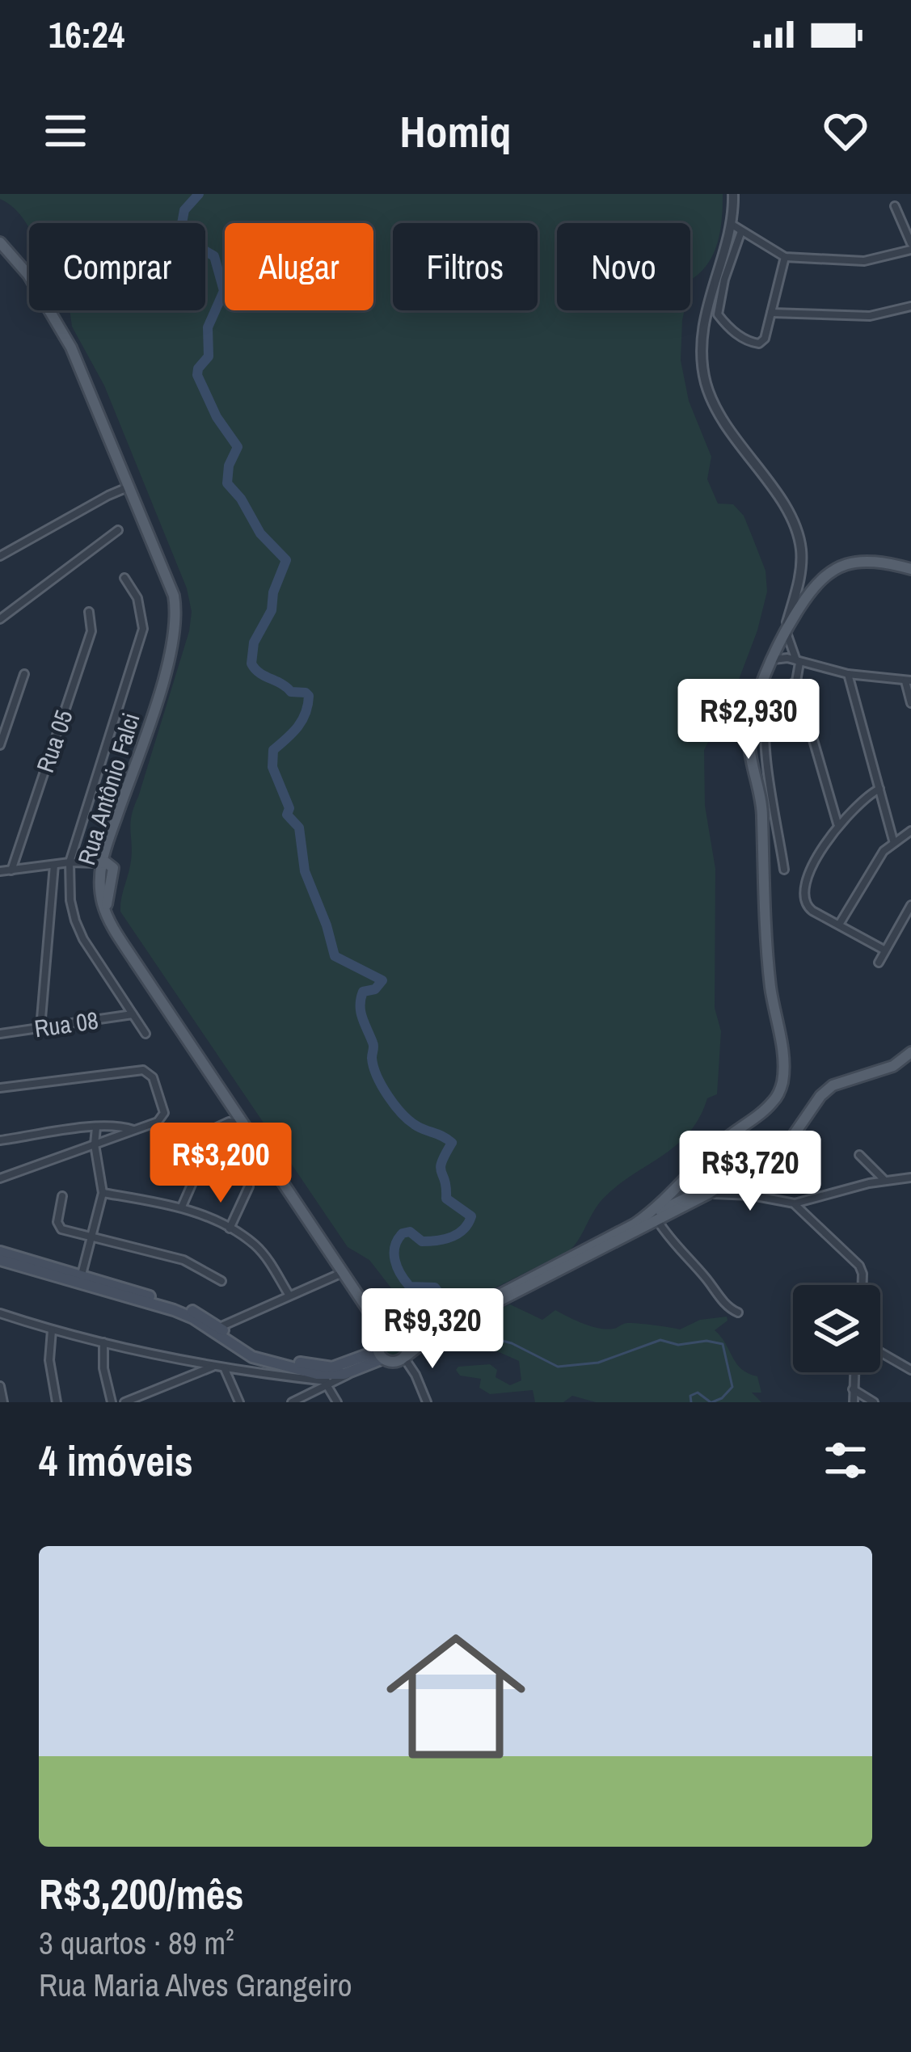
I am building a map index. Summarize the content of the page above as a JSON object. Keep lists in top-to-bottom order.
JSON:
{
  "streets": {
    "main road": ["Rua Antônio Falci"],
    "street": ["Rua 05", "Rua 08"]
  },
  "page": {
    "status": "16:24",
    "header": "Homiq",
    "chip": [
      "Comprar",
      "Alugar",
      "Filtros",
      "Novo"
    ],
    "price": [
      "R$2,930",
      "R$3,200",
      "R$3,720",
      "R$9,320"
    ],
    "heading": "4 imóveis",
    "list": [
      {
        "name": "R$3,200/mês",
        "note": "3 quartos · 89 m² · Rua Maria Alves Grangeiro"
      }
    ]
  }
}
